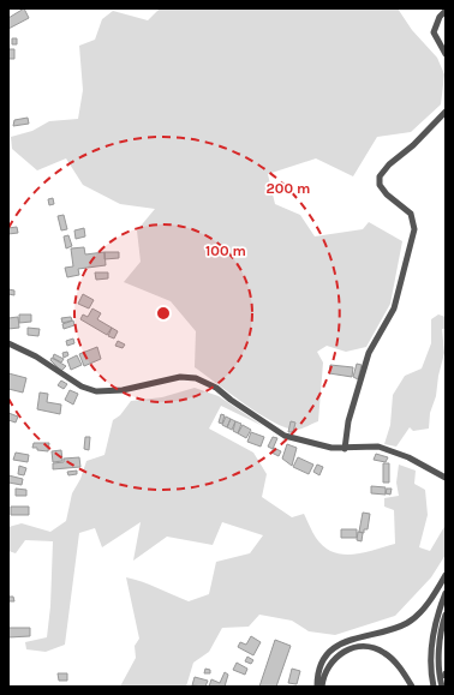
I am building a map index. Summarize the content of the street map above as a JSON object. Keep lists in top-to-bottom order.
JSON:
{
  "rings": ["200 m", "100 m"]
}
